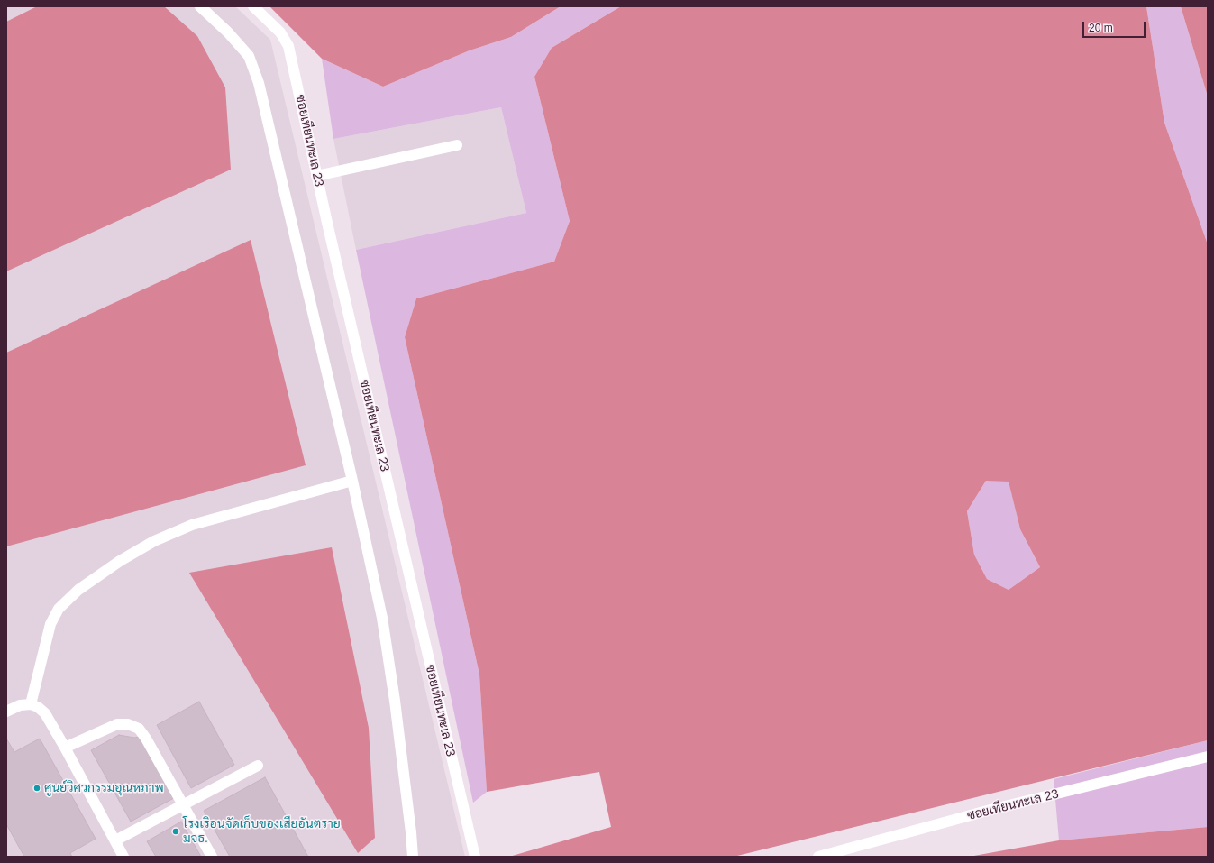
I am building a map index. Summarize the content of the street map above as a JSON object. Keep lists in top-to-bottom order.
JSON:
{
  "streets": {
    "street": ["ซอยเทียนทะเล 23"]
  },
  "places": ["ศูนย์วิศวกรรมอุณหภาพ", "โรงเริอนจัดเก็บของเสียอันตราย มจธ."],
  "scale_bar": "20 m"
}
